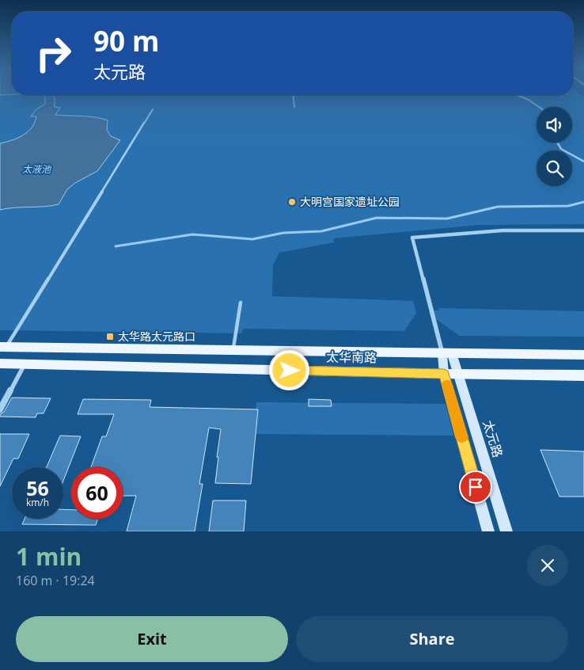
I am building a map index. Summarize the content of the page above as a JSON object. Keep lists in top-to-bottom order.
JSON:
{
  "streets": {
    "main road": ["太华南路", "太元路"]
  },
  "crossings": [
    ["太华南路", "太元路"]
  ],
  "water": ["太液池"],
  "places": {
    "other": ["大明宫国家遗址公园"],
    "transit": ["太华路太元路口"]
  },
  "page": {
    "turn": ["90 m", "太元路"],
    "speed": "56 km/h",
    "limit": "60",
    "heading": ["1 min", "160 m · 19:24"],
    "buttons": ["Exit", "Share"]
  }
}
